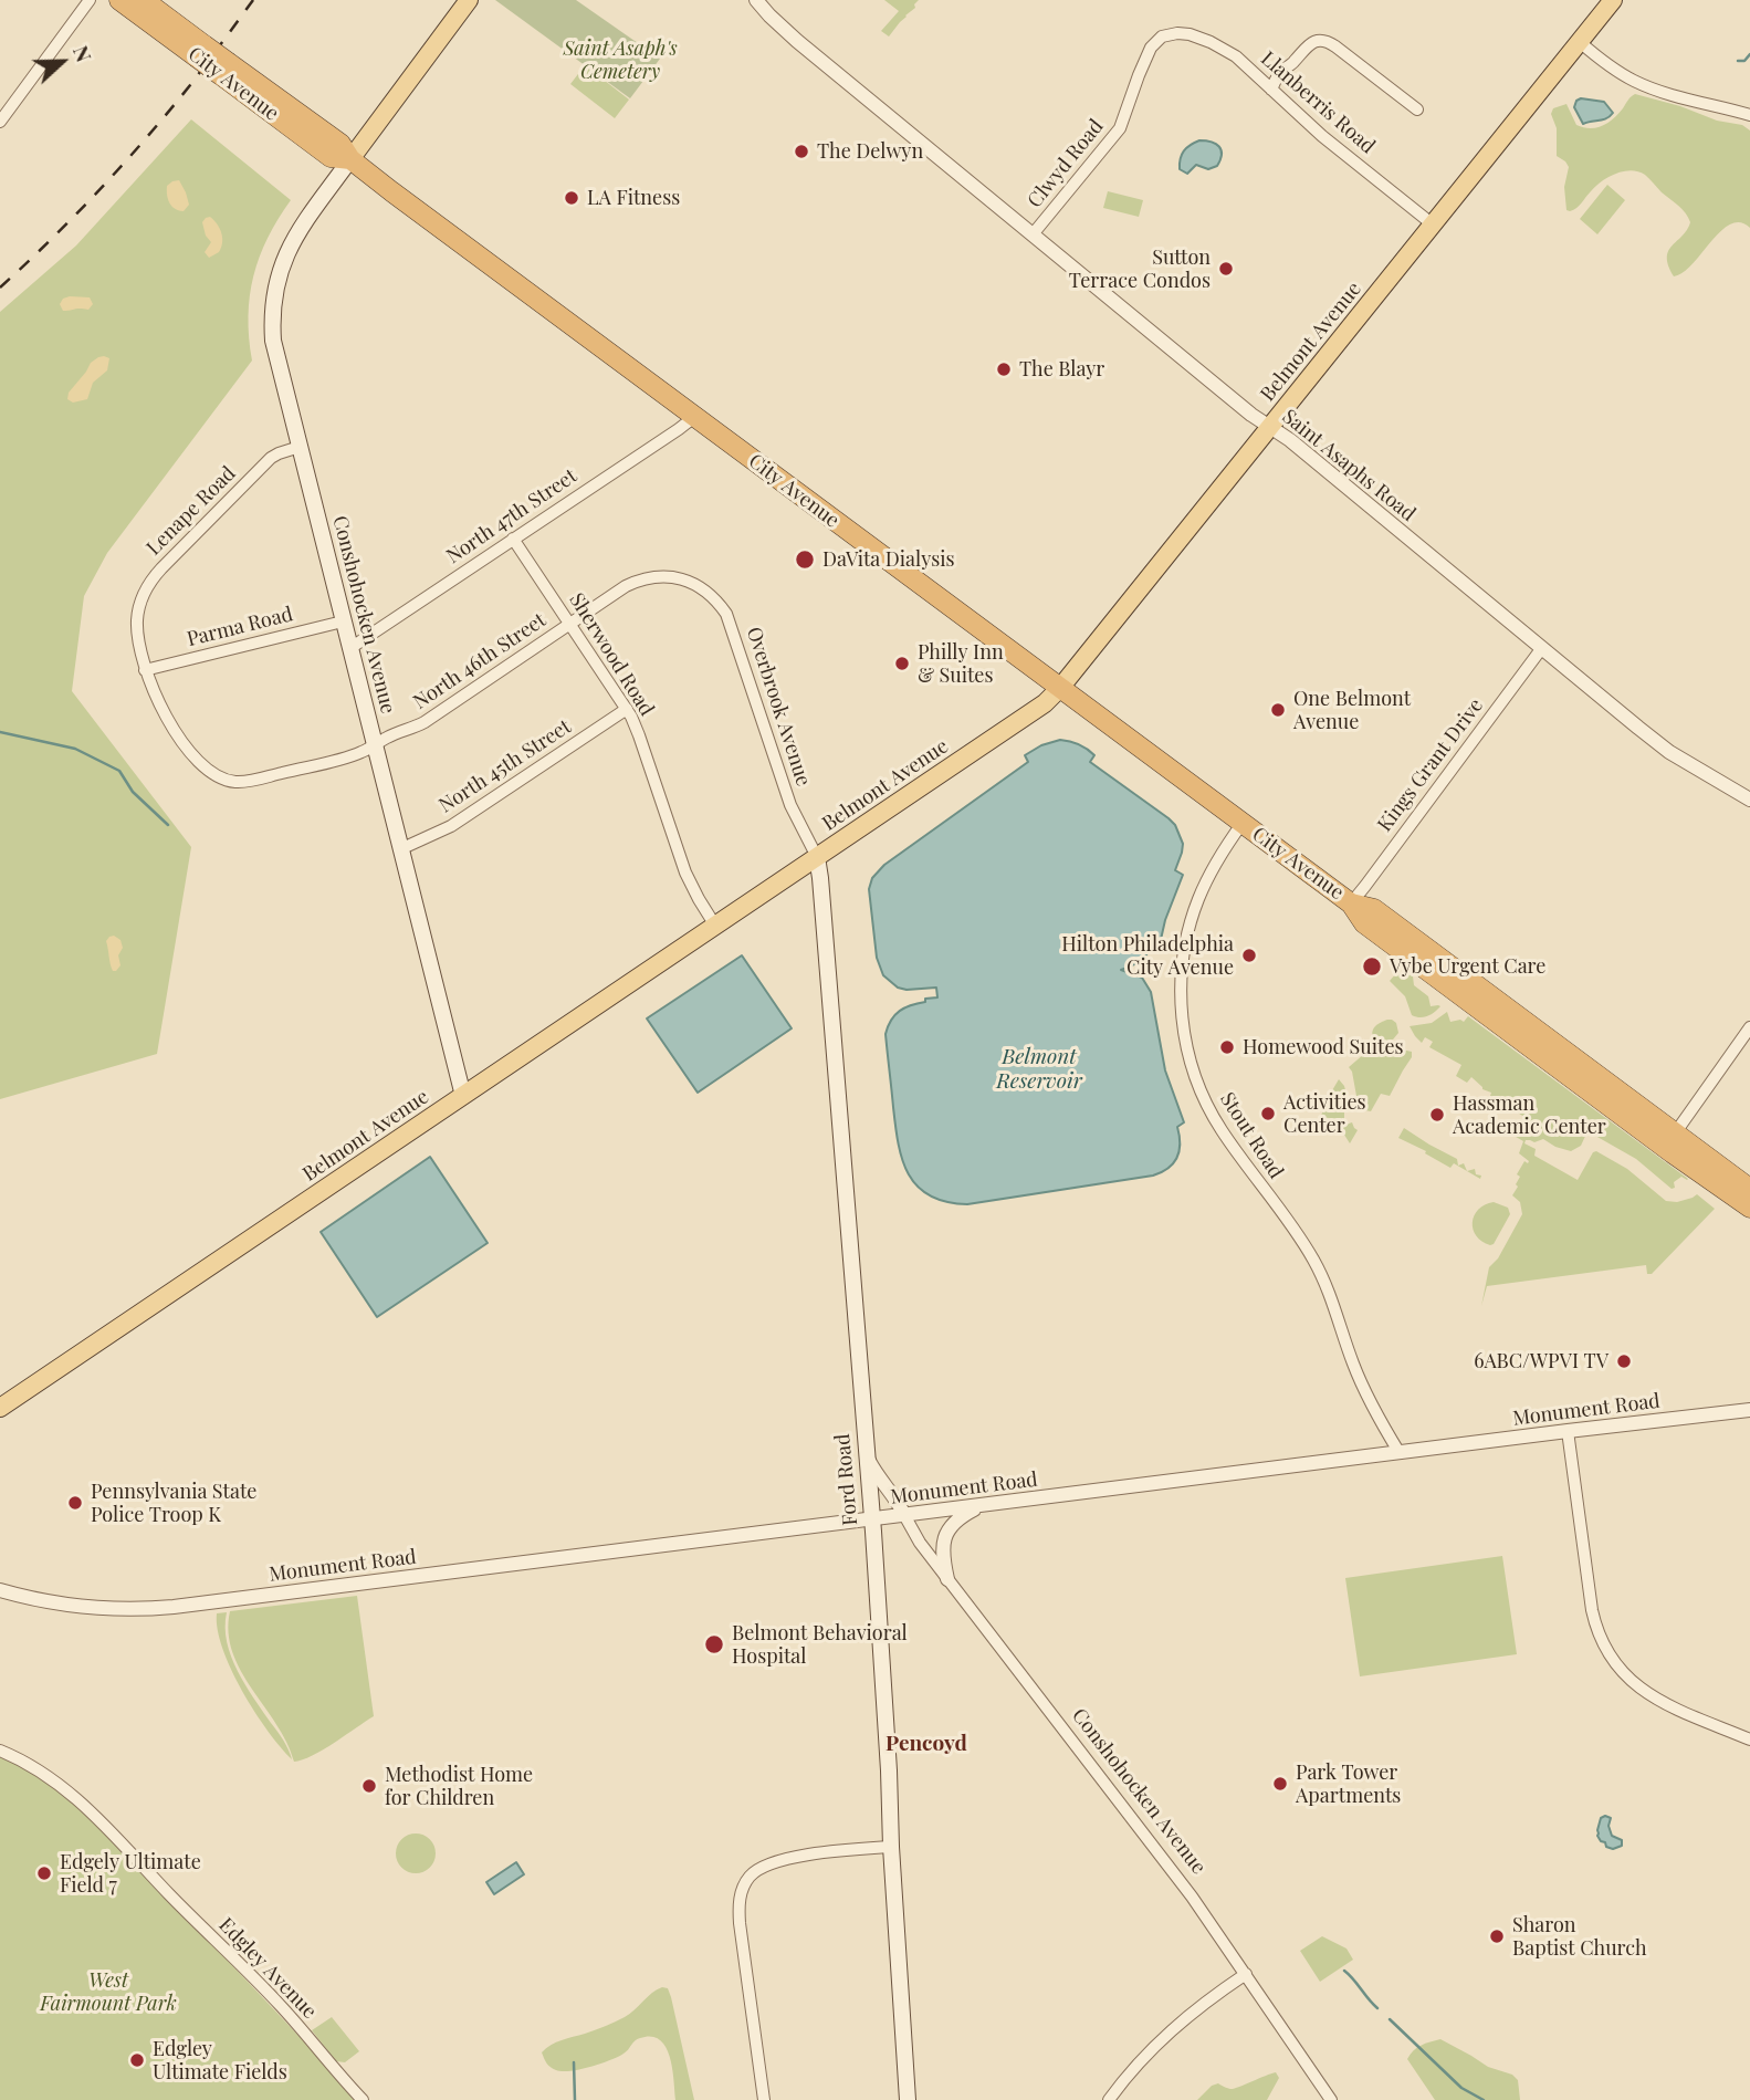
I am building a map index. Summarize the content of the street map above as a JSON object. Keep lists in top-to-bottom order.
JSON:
{
  "streets": {
    "highway": ["City Avenue"],
    "main road": ["Belmont Avenue", "Conshohocken Avenue", "Ford Road"],
    "street": [
      "Llanberris Road",
      "Clwyd Road",
      "Saint Asaphs Road",
      "Lenape Road",
      "North 47th Street",
      "Parma Road",
      "Sherwood Road",
      "North 46th Street",
      "Overbrook Avenue",
      "Kings Grant Drive",
      "North 45th Street",
      "Stout Road",
      "Monument Road",
      "Edgley Avenue"
    ]
  },
  "crossings": [
    ["City Avenue", "Belmont Avenue"],
    ["City Avenue", "North 47th Street"],
    ["City Avenue", "Conshohocken Avenue"],
    ["City Avenue", "Kings Grant Drive"],
    ["City Avenue", "Stout Road"],
    ["Llanberris Road", "Clwyd Road"],
    ["Llanberris Road", "Belmont Avenue"],
    ["Clwyd Road", "Saint Asaphs Road"],
    ["Belmont Avenue", "Saint Asaphs Road"],
    ["Belmont Avenue", "Conshohocken Avenue"],
    ["Belmont Avenue", "Sherwood Road"],
    ["Belmont Avenue", "Overbrook Avenue"],
    ["Belmont Avenue", "Ford Road"],
    ["Saint Asaphs Road", "Kings Grant Drive"],
    ["Lenape Road", "Conshohocken Avenue"],
    ["Lenape Road", "Parma Road"],
    ["Lenape Road", "North 46th Street"],
    ["North 47th Street", "Conshohocken Avenue"],
    ["North 47th Street", "Sherwood Road"],
    ["Conshohocken Avenue", "Parma Road"],
    ["Conshohocken Avenue", "North 46th Street"],
    ["Conshohocken Avenue", "North 45th Street"],
    ["Conshohocken Avenue", "Monument Road"],
    ["Sherwood Road", "North 46th Street"],
    ["Sherwood Road", "North 45th Street"],
    ["North 46th Street", "Overbrook Avenue"],
    ["Overbrook Avenue", "Ford Road"],
    ["Stout Road", "Monument Road"],
    ["Monument Road", "Ford Road"]
  ],
  "districts": ["Pencoyd"],
  "water": ["Belmont Reservoir"],
  "parks": ["Saint Asaph's Cemetery", "West Fairmount Park"],
  "places": [
    "The Delwyn",
    "LA Fitness",
    "Sutton Terrace Condos",
    "The Blayr",
    "DaVita Dialysis",
    "Philly Inn & Suites",
    "One Belmont Avenue",
    "Hilton Philadelphia City Avenue",
    "Vybe Urgent Care",
    "Homewood Suites",
    "Activities Center",
    "Hassman Academic Center",
    "6ABC/WPVI TV",
    "Pennsylvania State Police Troop K",
    "Belmont Behavioral Hospital",
    "Park Tower Apartments",
    "Methodist Home for Children",
    "Edgely Ultimate Field 7",
    "Sharon Baptist Church",
    "Edgley Ultimate Fields"
  ],
  "north": "right"
}
